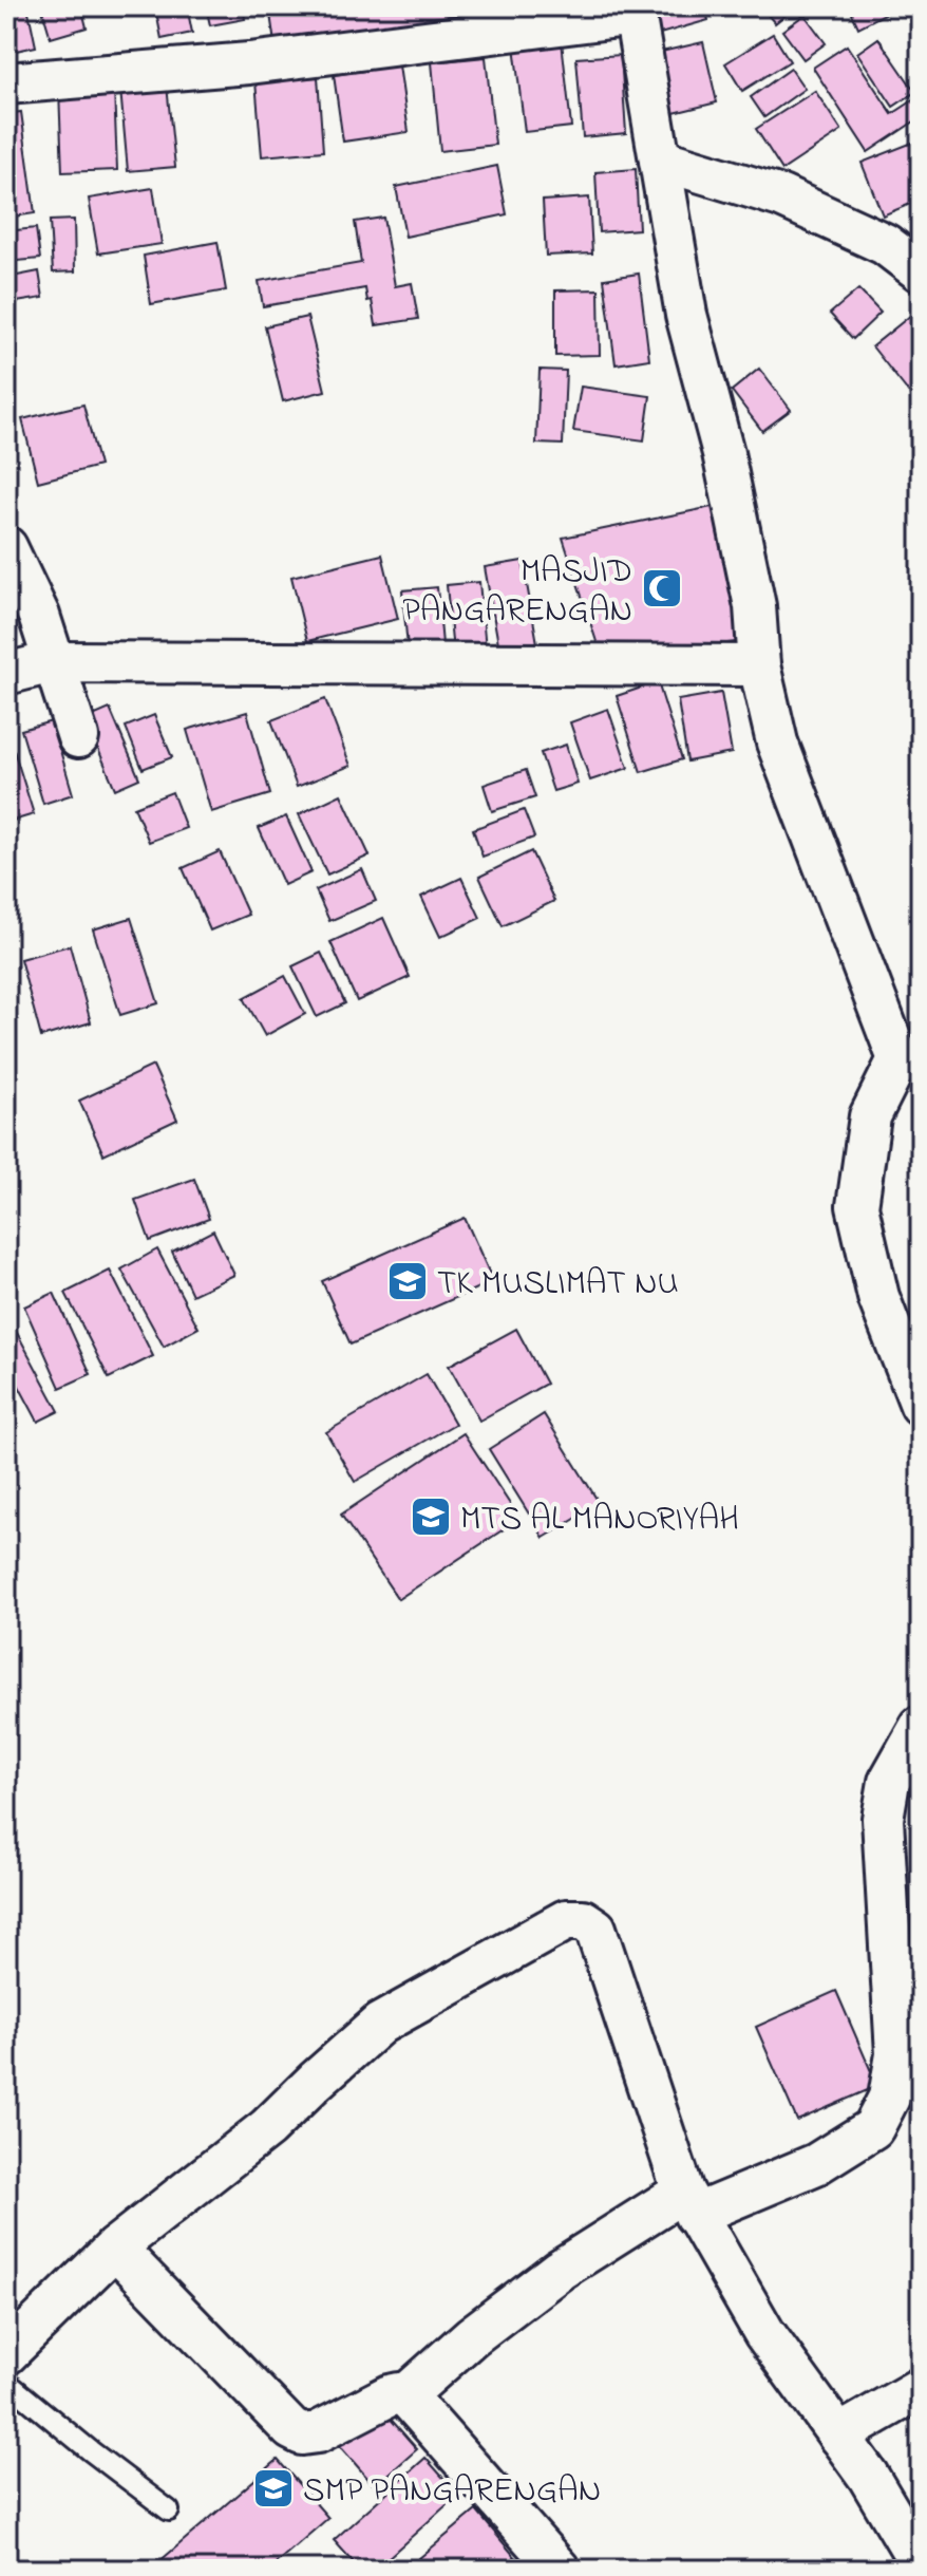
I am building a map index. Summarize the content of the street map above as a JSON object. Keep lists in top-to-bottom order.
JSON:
{
  "places": {
    "mosque": ["MASJID PANGARENGAN"],
    "school or university": ["TK MUSLIMAT NU", "MTS AL MANORIYAH", "SMP PANGARENGAN"]
  }
}
